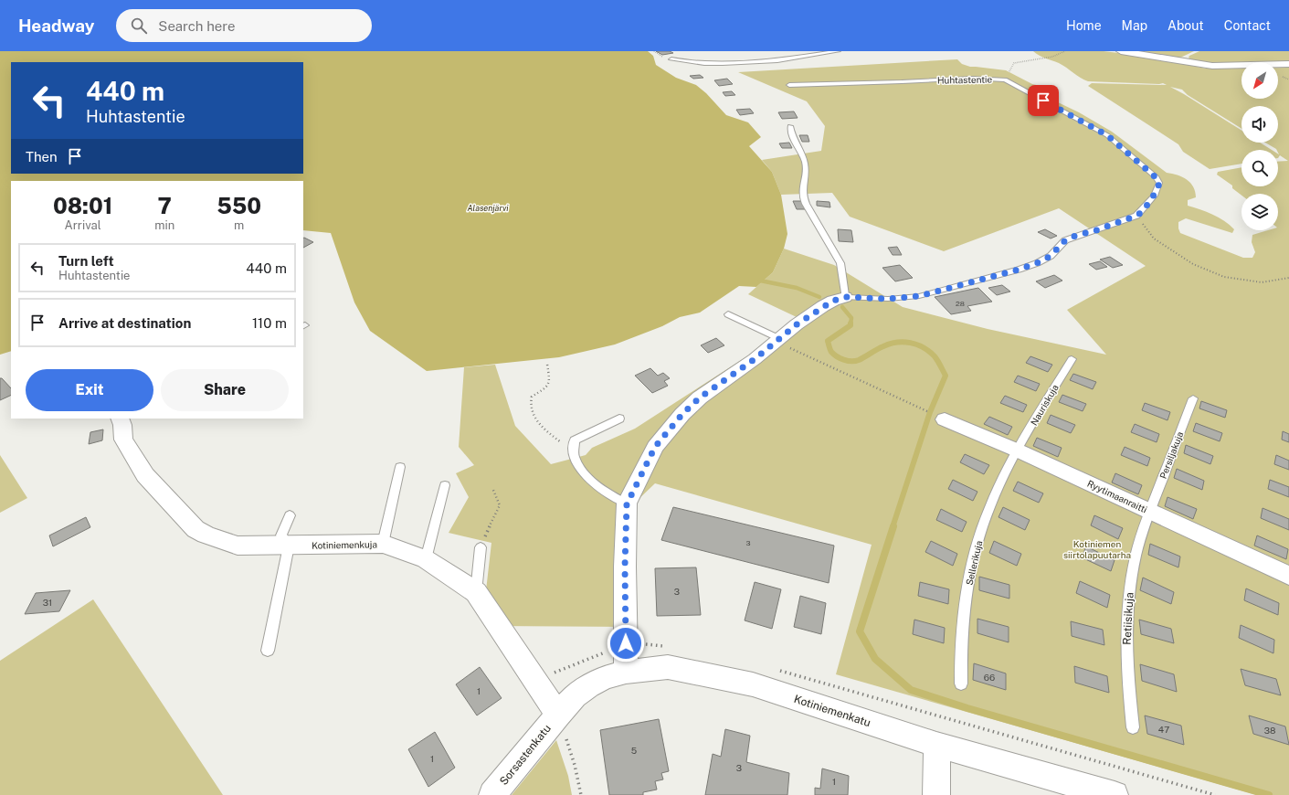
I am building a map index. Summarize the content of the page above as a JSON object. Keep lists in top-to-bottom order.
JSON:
{
  "streets": {
    "street": [
      "Huhtastentie",
      "Ryytimaanraitti",
      "Kotiniemenkuja",
      "Kotiniemenkatu",
      "Sorsastenkatu"
    ],
    "lane": [
      "Nauriskuja",
      "Persiljakuja",
      "Sellerikuja",
      "Retiisikuja"
    ]
  },
  "crossings": [
    ["Huhtastentie", "Kotiniemenkatu"],
    ["Nauriskuja", "Ryytimaanraitti"],
    ["Nauriskuja", "Sellerikuja"],
    ["Persiljakuja", "Ryytimaanraitti"],
    ["Persiljakuja", "Retiisikuja"],
    ["Ryytimaanraitti", "Sellerikuja"],
    ["Ryytimaanraitti", "Retiisikuja"],
    ["Kotiniemenkuja", "Kotiniemenkatu"],
    ["Kotiniemenkuja", "Sorsastenkatu"],
    ["Kotiniemenkatu", "Sorsastenkatu"]
  ],
  "water": ["Alasenjärvi"],
  "parks": ["Kotiniemen siirtolapuutarha"],
  "house_numbers": [
    "28",
    "3",
    "3",
    "31",
    "66",
    "1",
    "47",
    "38",
    "5",
    "1",
    "3",
    "1"
  ],
  "north": "bottom left",
  "page": {
    "header": "Headway",
    "search": "Search here",
    "nav": [
      "Home",
      "Map",
      "About",
      "Contact"
    ],
    "turn": ["440 m", "Huhtastentie"],
    "then": "Then",
    "eta": [
      "08:01",
      "Arrival",
      "7",
      "min",
      "550",
      "m"
    ],
    "list": [
      {
        "name": "Turn left",
        "note": "Huhtastentie",
        "value": "440 m"
      },
      {
        "name": "Arrive at destination",
        "value": "110 m"
      }
    ],
    "buttons": ["Exit", "Share"]
  }
}
